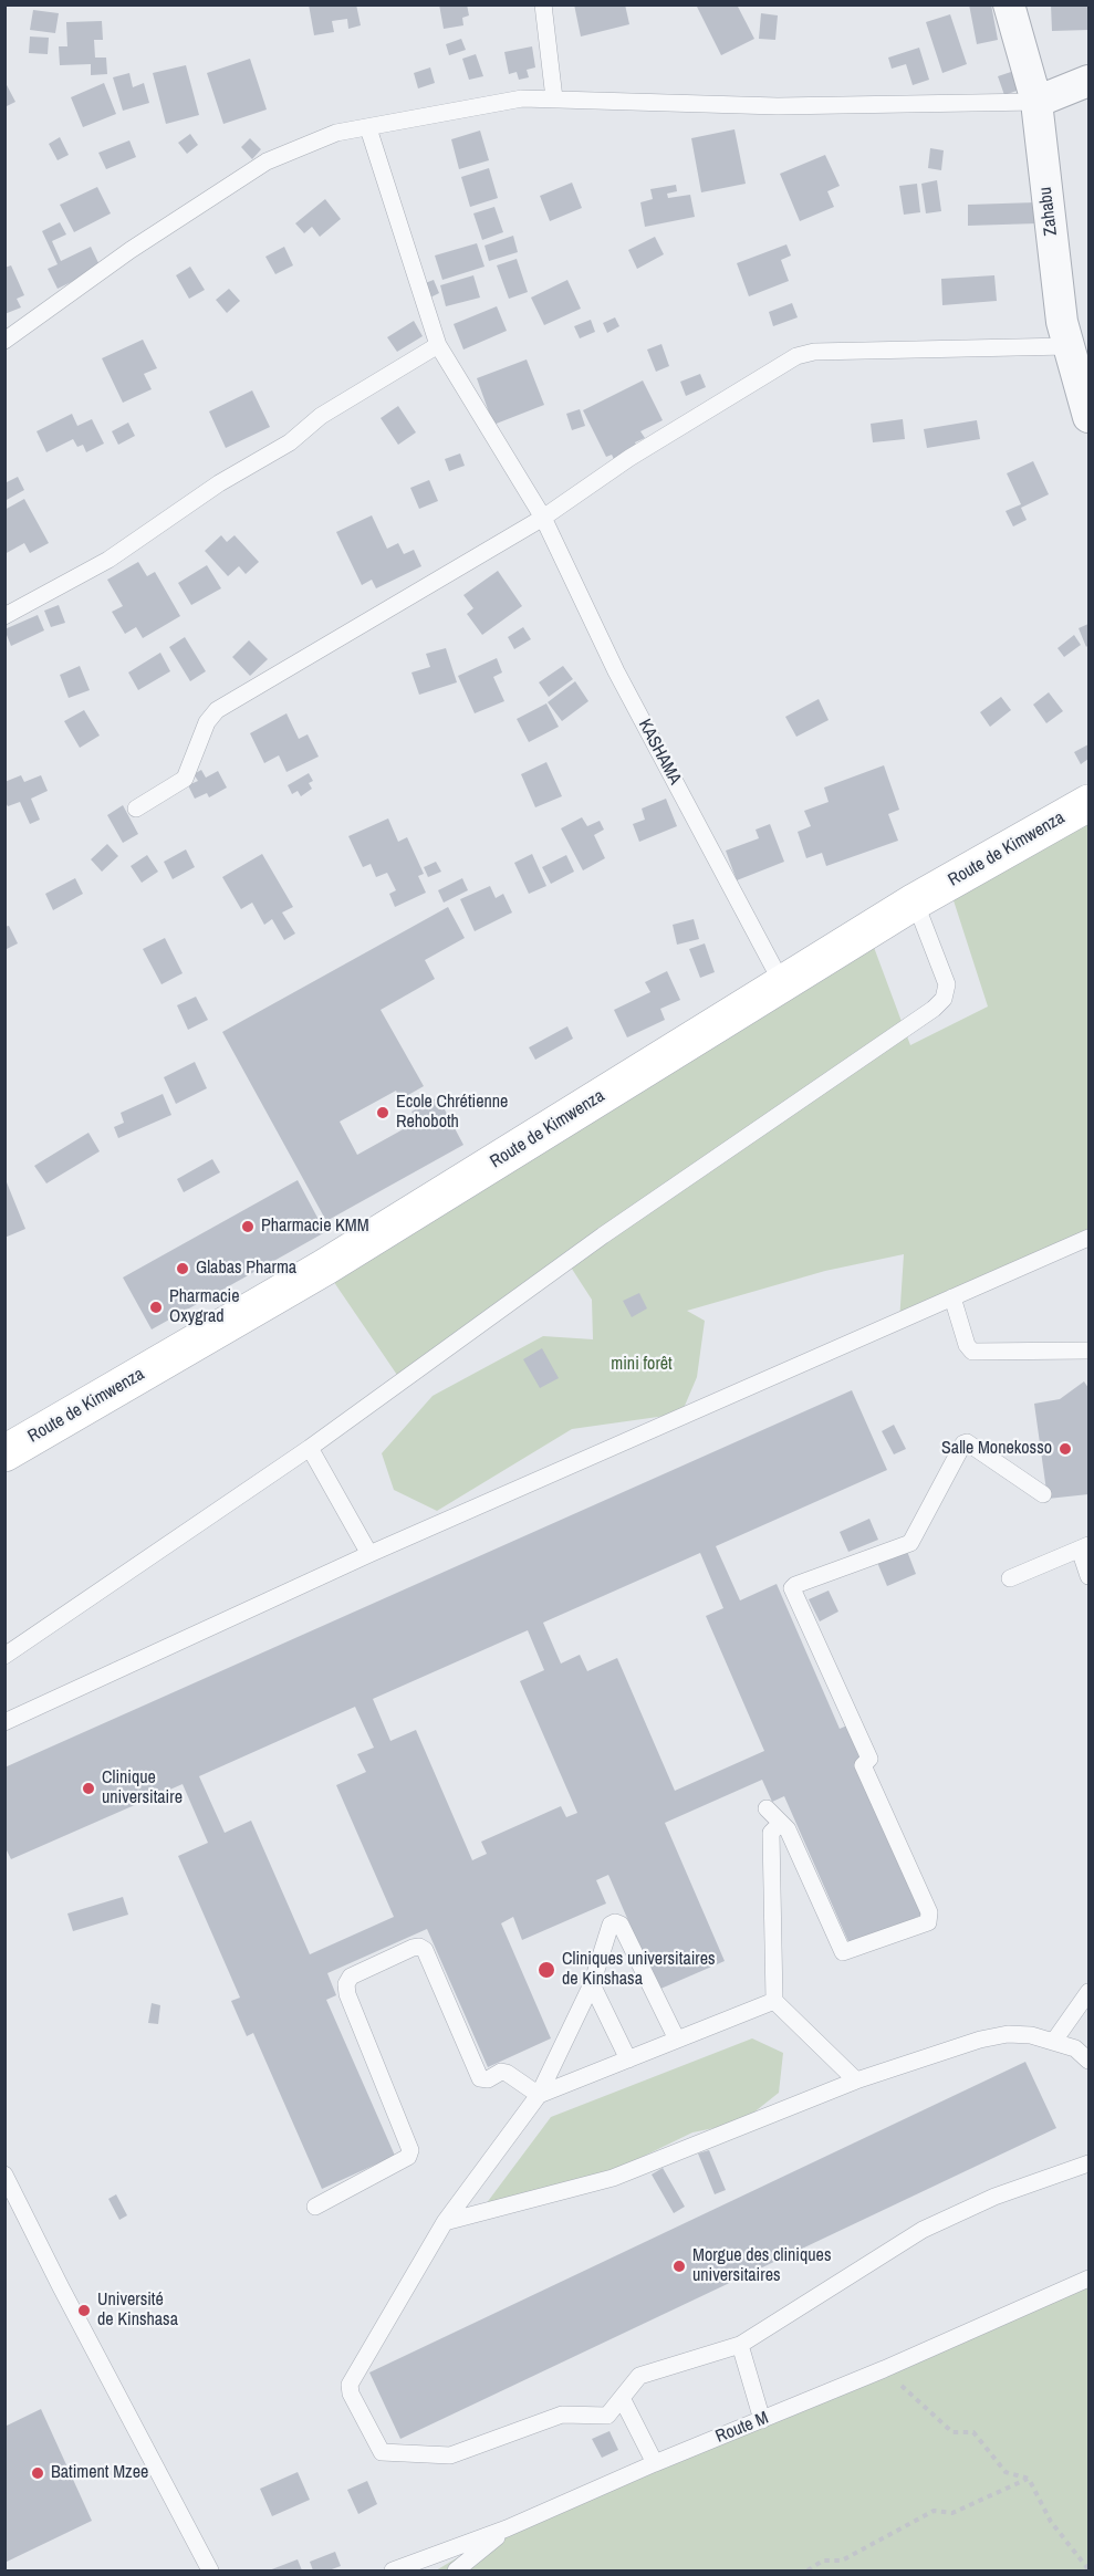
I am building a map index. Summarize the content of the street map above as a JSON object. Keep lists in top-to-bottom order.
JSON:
{
  "streets": {
    "street": ["Zahabu", "Route de Kimwenza"],
    "lane": ["KASHAMA", "Route M"]
  },
  "crossings": [
    ["KASHAMA", "Route de Kimwenza"]
  ],
  "parks": ["mini forêt"],
  "places": [
    "Ecole Chrétienne Rehoboth",
    "Pharmacie KMM",
    "Glabas Pharma",
    "Pharmacie Oxygrad",
    "Salle Monekosso",
    "Clinique universitaire",
    "Cliniques universitaires de Kinshasa",
    "Morgue des cliniques universitaires",
    "Université de Kinshasa",
    "Batiment Mzee"
  ]
}
